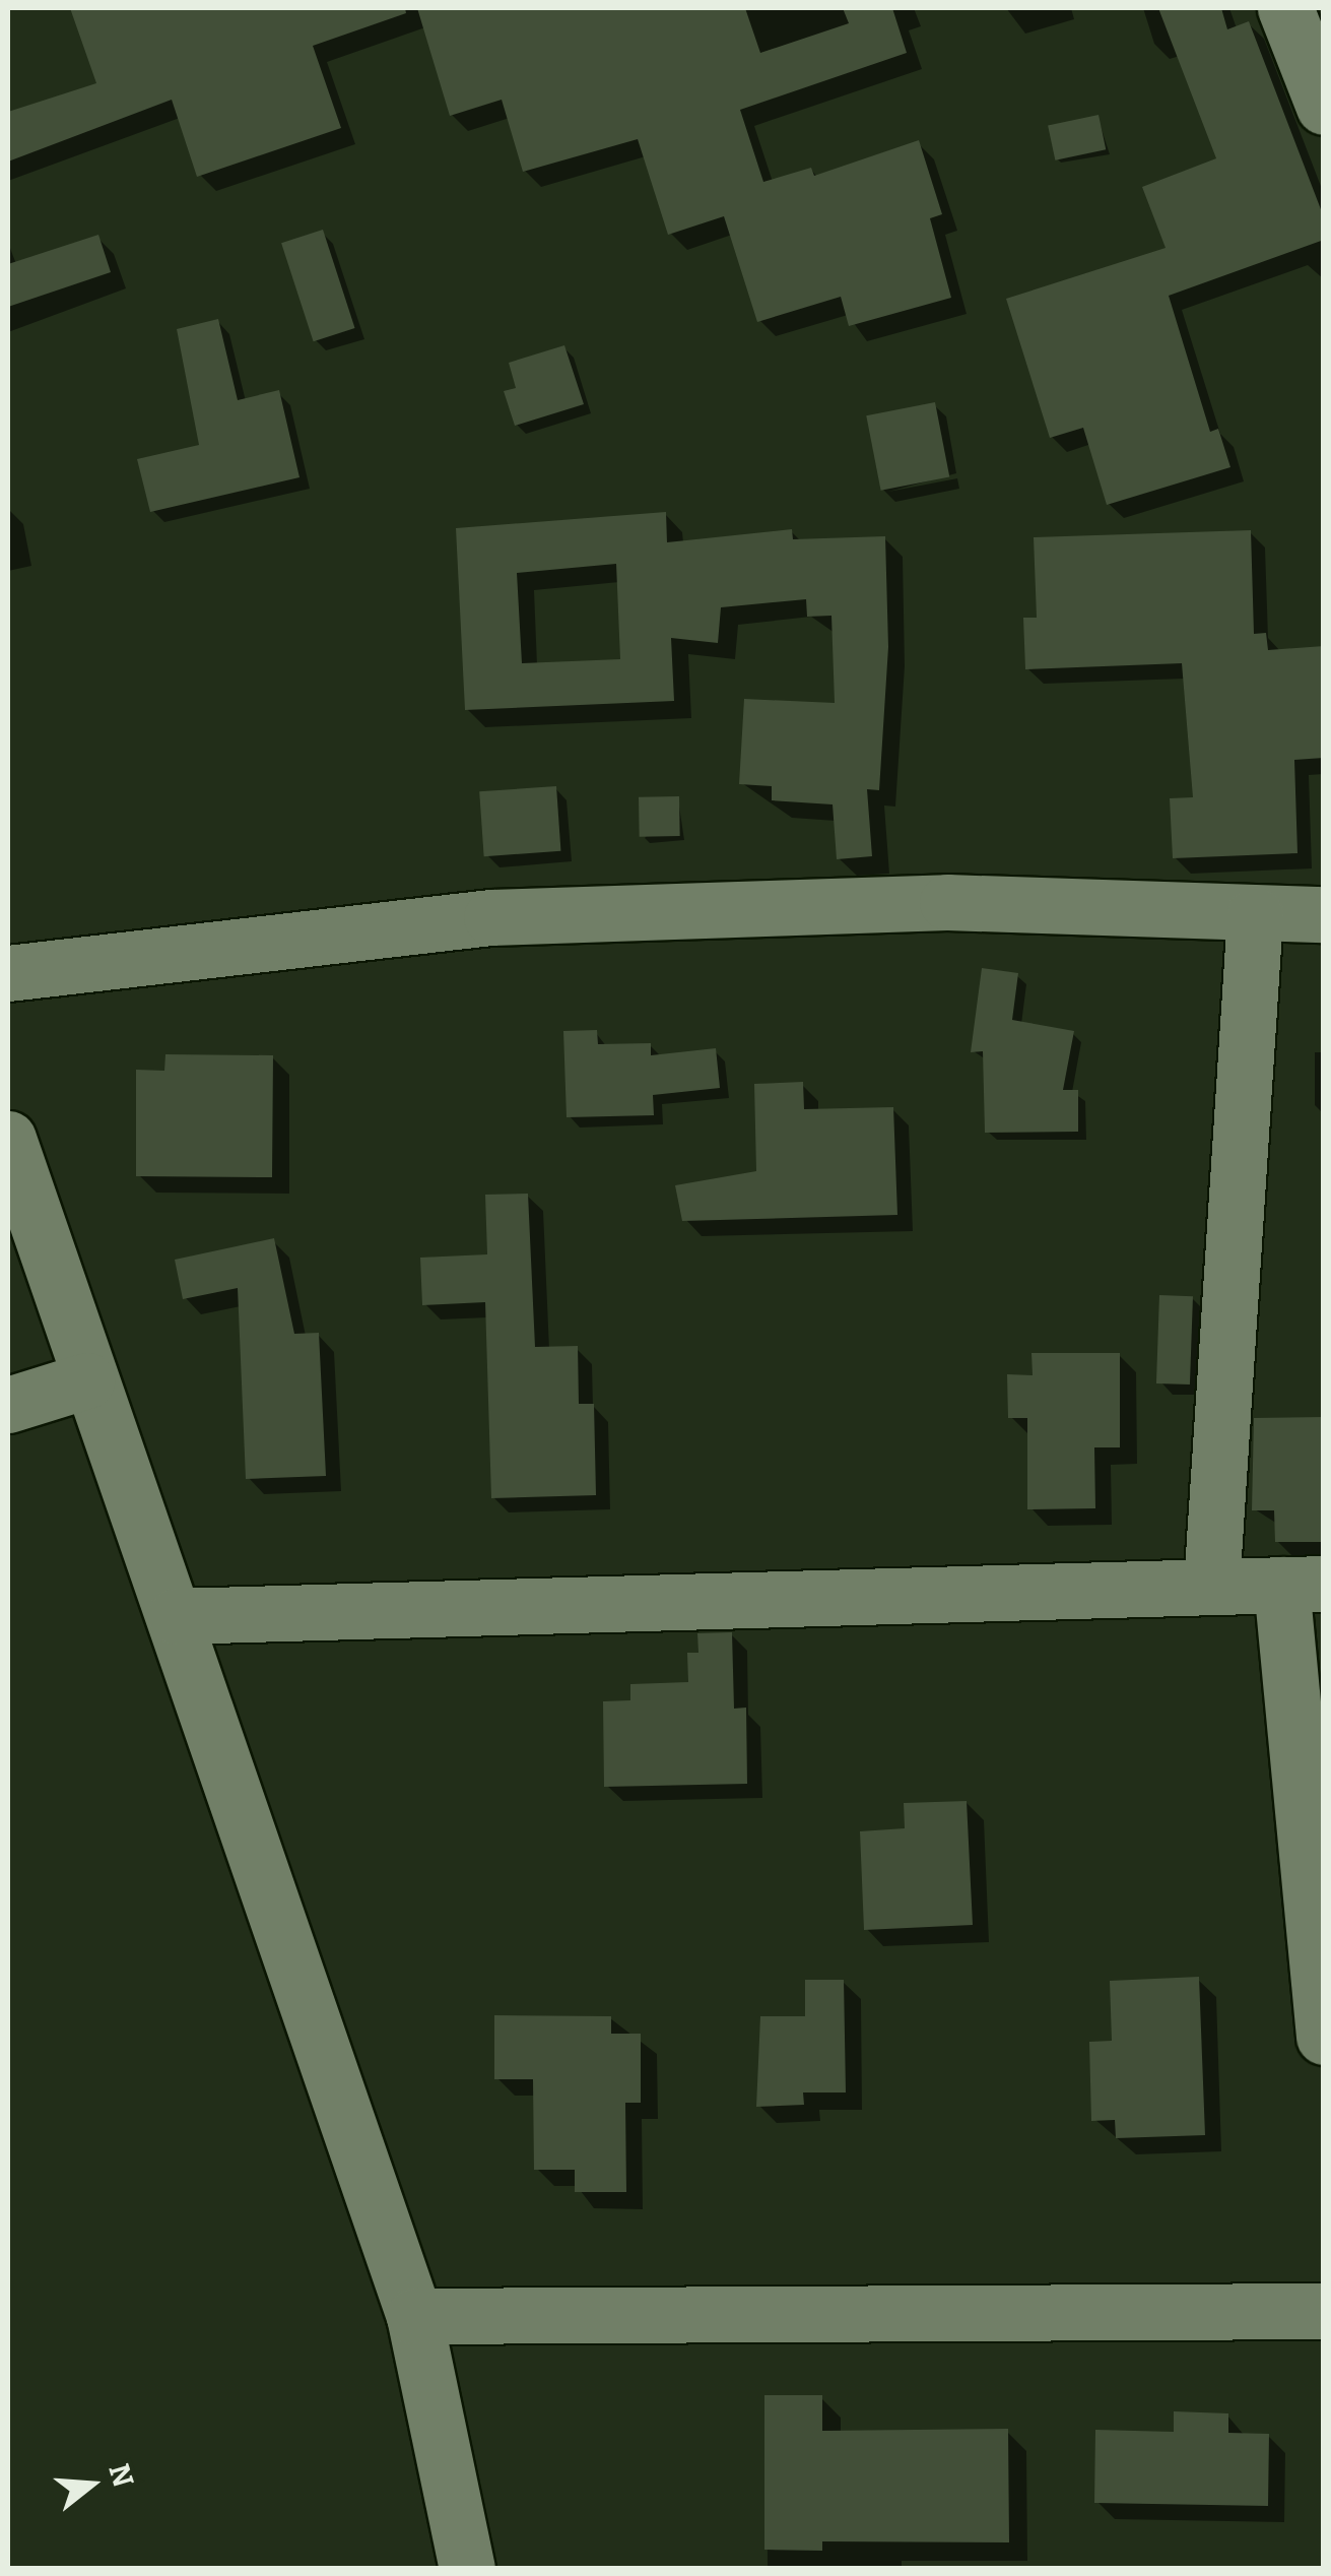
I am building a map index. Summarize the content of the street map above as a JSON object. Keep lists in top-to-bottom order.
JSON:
{
  "north": "right"
}
